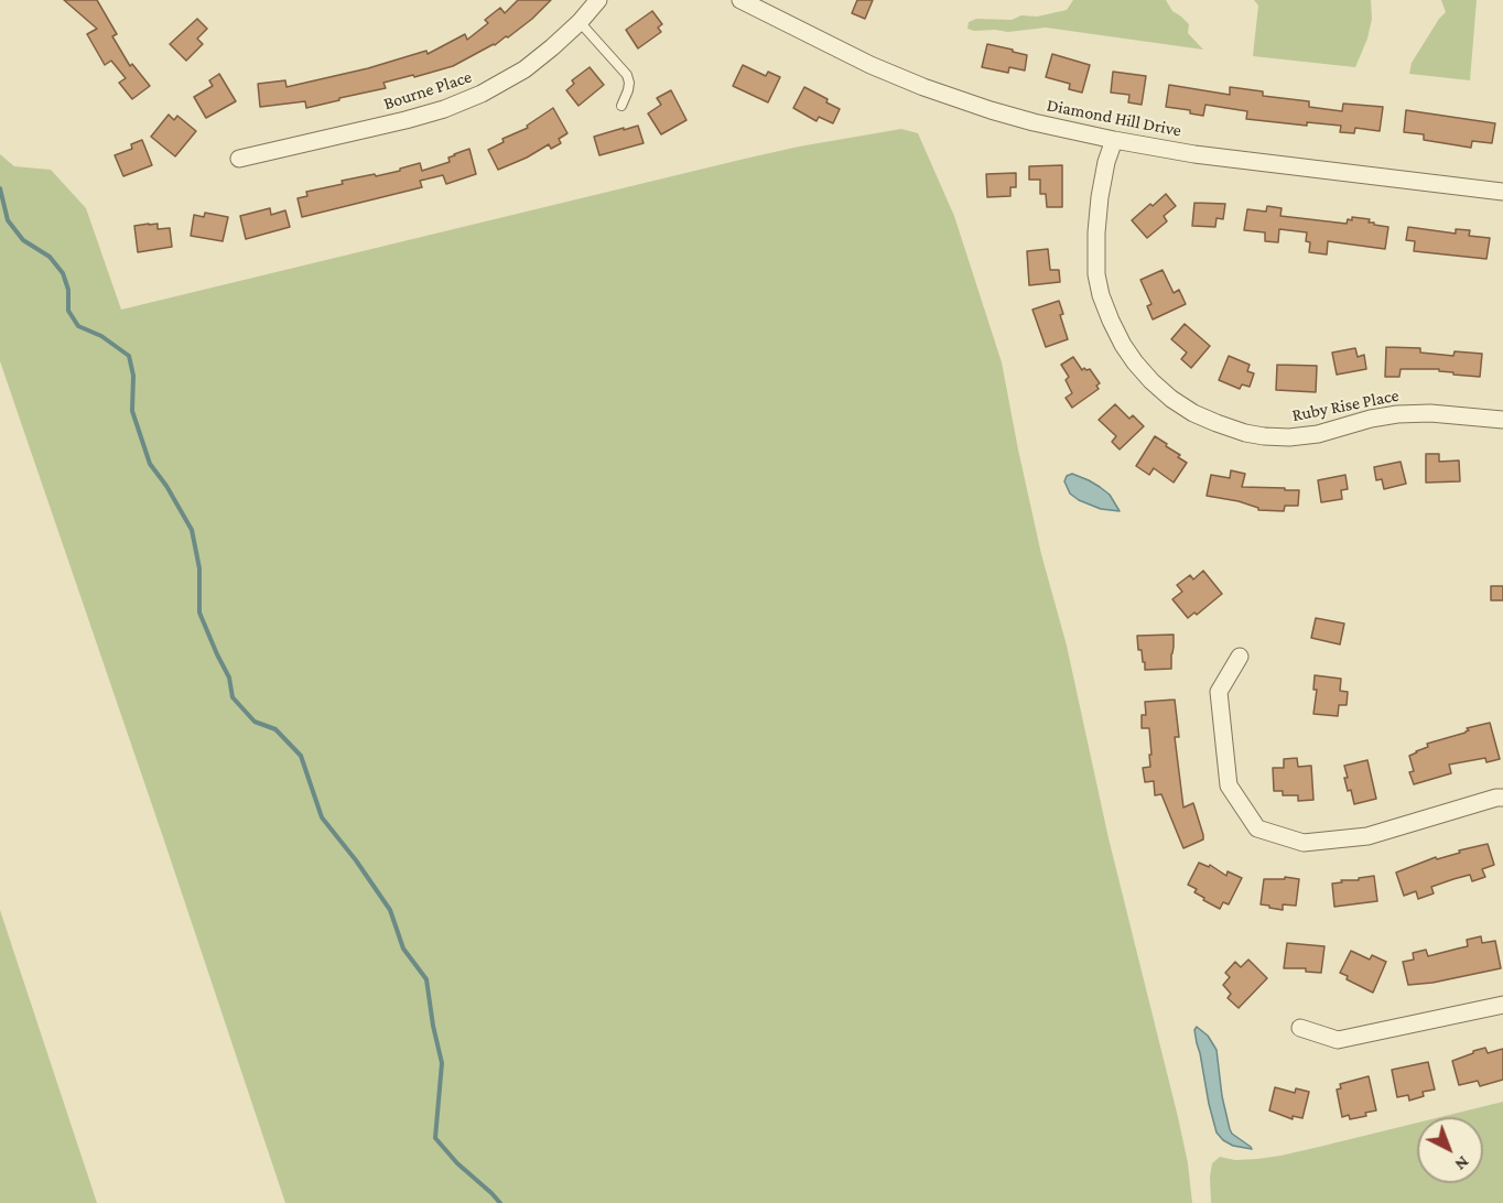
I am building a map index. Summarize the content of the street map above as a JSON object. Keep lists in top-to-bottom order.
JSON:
{
  "streets": {
    "street": ["Bourne Place", "Diamond Hill Drive", "Ruby Rise Place"]
  },
  "crossings": [
    ["Diamond Hill Drive", "Ruby Rise Place"]
  ],
  "north": "bottom right"
}
